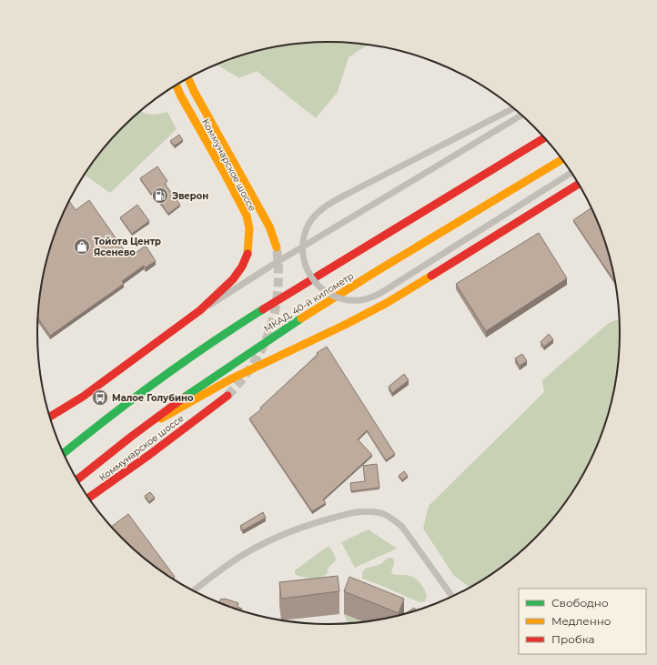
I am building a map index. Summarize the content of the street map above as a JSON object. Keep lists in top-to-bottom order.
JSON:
{
  "streets": {
    "main road": ["Коммунарское шоссе", "МКАД, 40-й километр"]
  },
  "places": {
    "fuel station": ["Эверон"],
    "shop": ["Тойота Центр Ясенево"],
    "bus stop": ["Малое Голубино"]
  },
  "legend": ["Свободно", "Медленно", "Пробка"]
}
